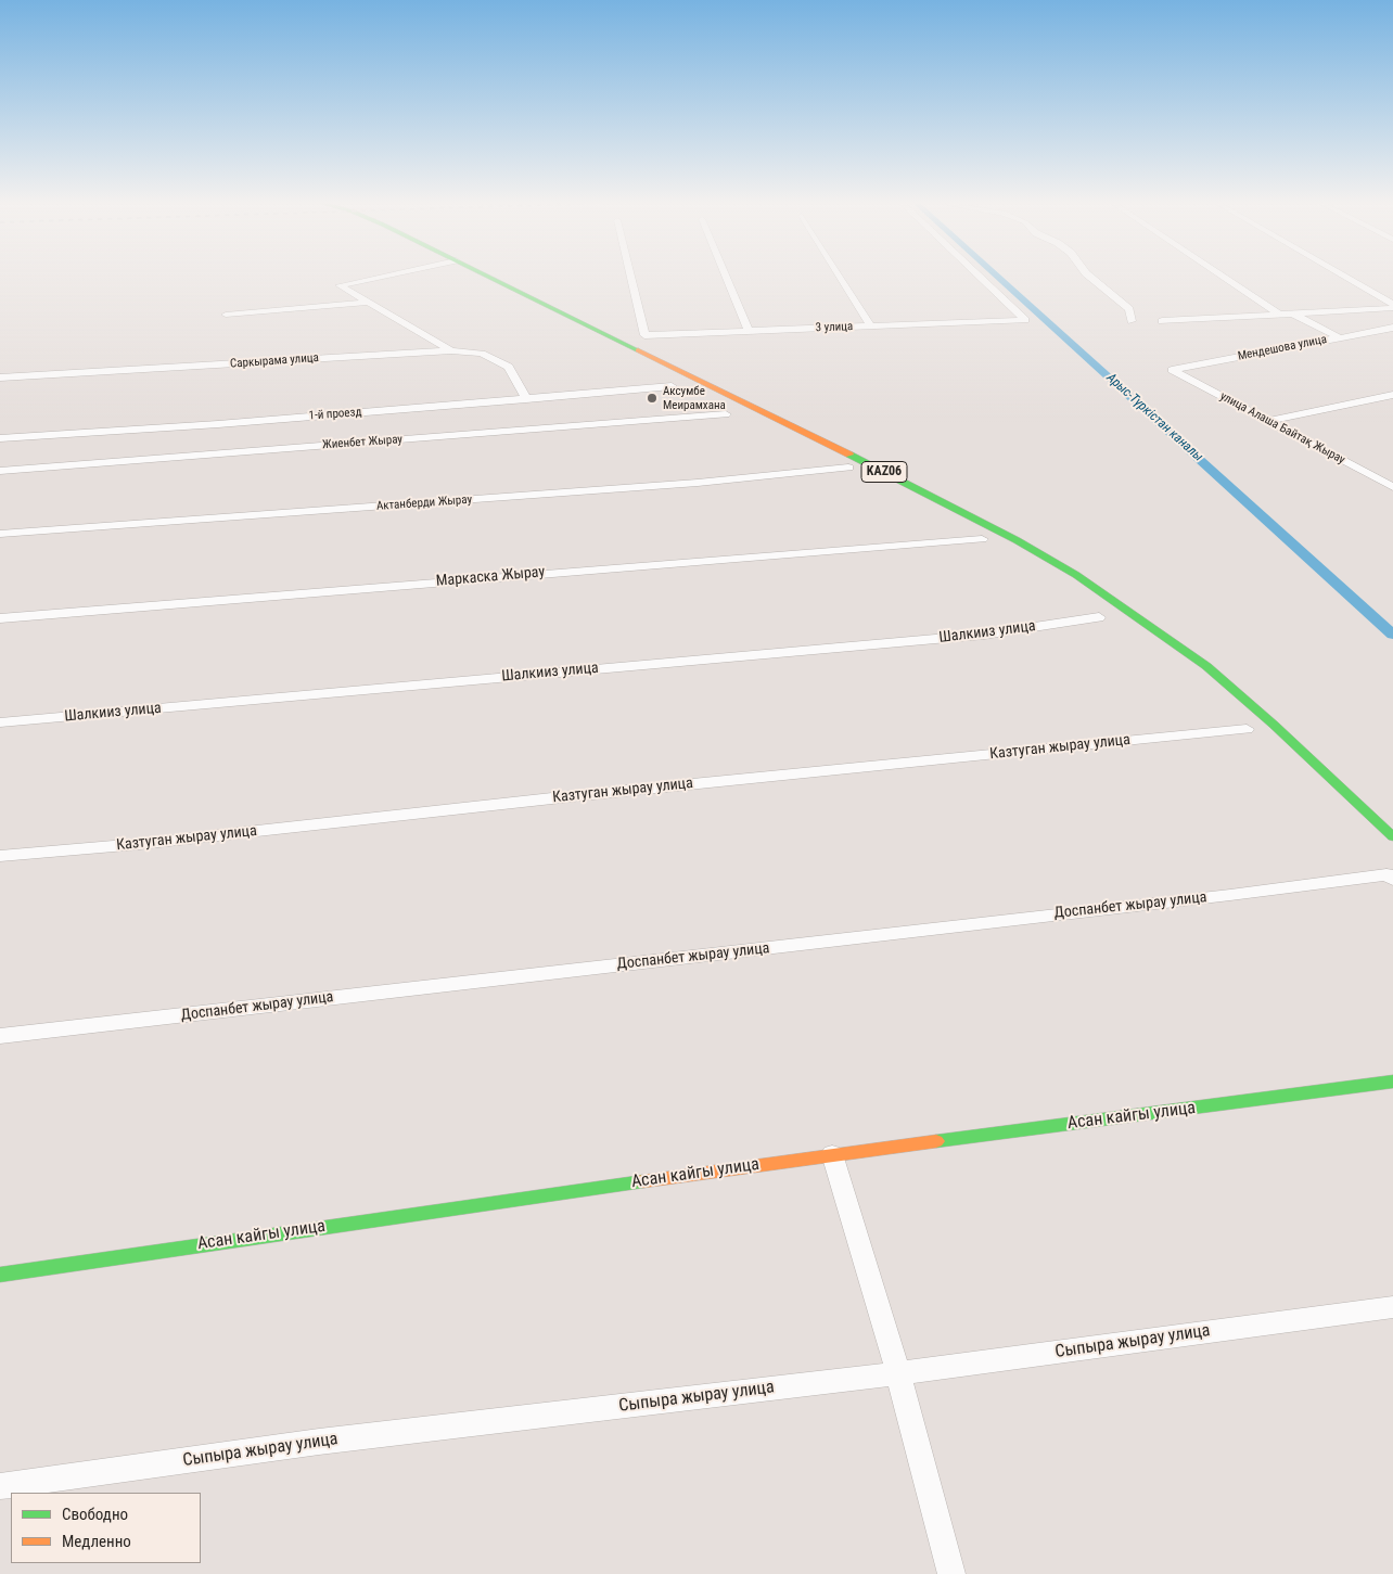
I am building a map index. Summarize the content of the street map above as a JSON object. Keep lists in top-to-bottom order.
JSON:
{
  "streets": {
    "main road": ["KАZ06", "Асан кайгы улица"],
    "street": [
      "3 улица",
      "Мендешова улица",
      "Саркырама улица",
      "1-й проезд",
      "улица Алаша Байтақ Жырау",
      "Жиенбет Жырау",
      "Актанберди Жырау",
      "Маркаска Жырау",
      "Шалкииз улица",
      "Казтуган жырау улица",
      "Доспанбет жырау улица",
      "Сыпыра жырау улица"
    ]
  },
  "crossings": [
    ["Мендешова улица", "улица Алаша Байтақ Жырау"]
  ],
  "water": ["Арыс-Түркістан каналы"],
  "places": ["Аксумбе Меирамхана"],
  "legend": ["Свободно", "Медленно"]
}
